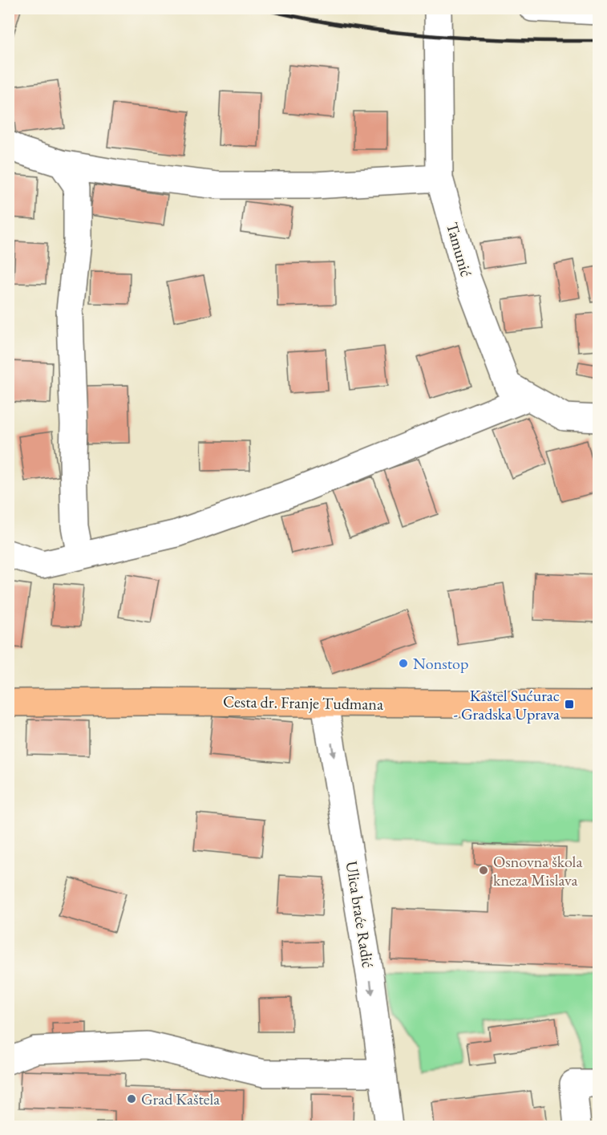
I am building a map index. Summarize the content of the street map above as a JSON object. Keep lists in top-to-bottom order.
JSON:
{
  "streets": {
    "main road": ["Cesta dr. Franje Tuđmana"],
    "street": ["Tamunić", "Ulica braće Radić"]
  },
  "crossings": [
    ["Cesta dr. Franje Tuđmana", "Ulica braće Radić"]
  ],
  "one_way": ["Ulica braće Radić"],
  "places": {
    "other": ["Nonstop", "Osnovna škola kneza Mislava", "Grad Kaštela"],
    "transit": ["Kaštel Sućurac - Gradska Uprava"]
  }
}
